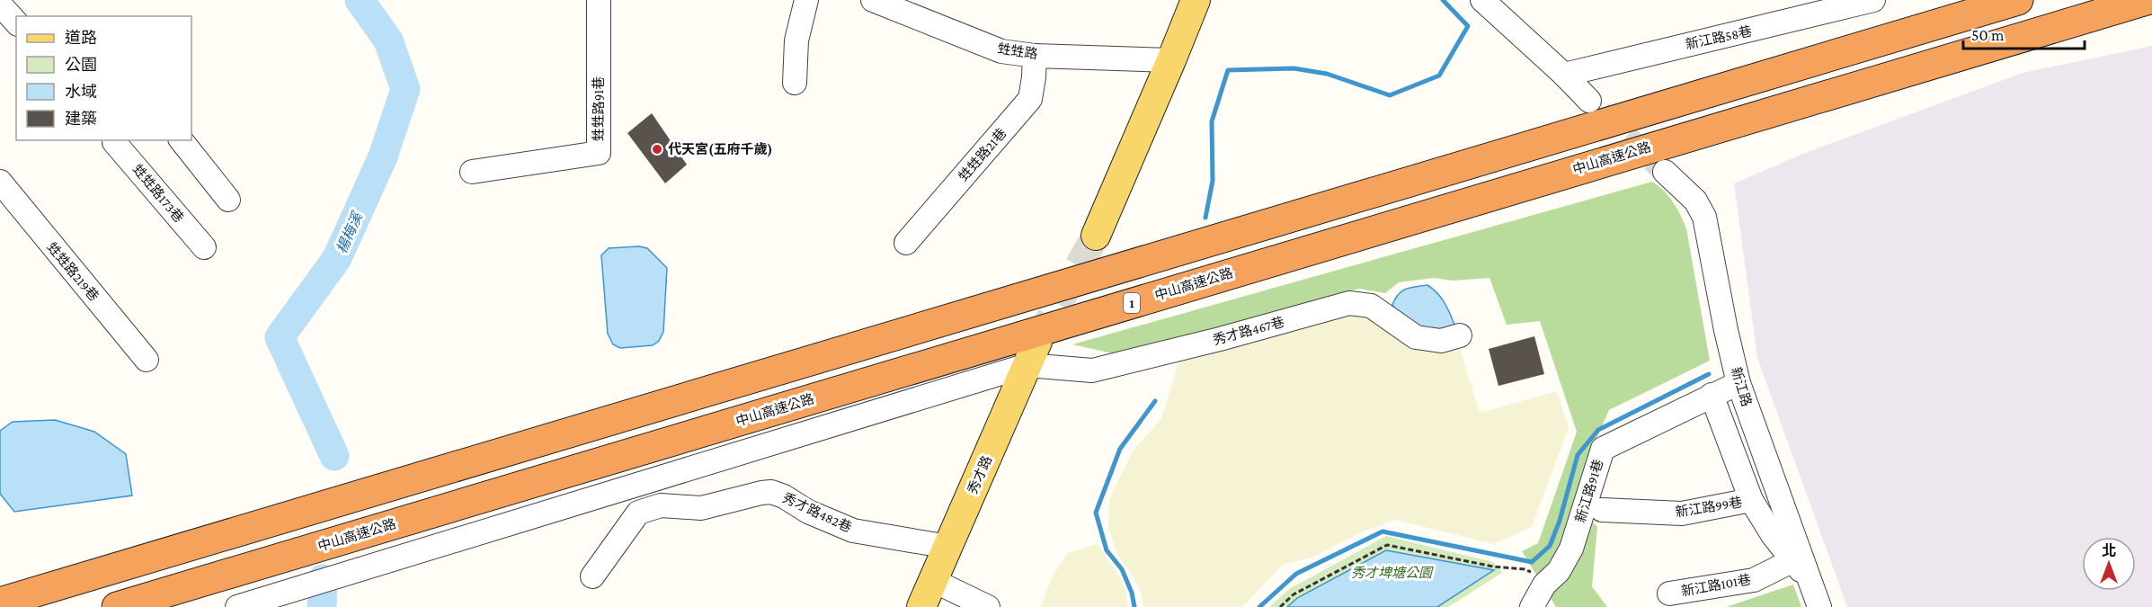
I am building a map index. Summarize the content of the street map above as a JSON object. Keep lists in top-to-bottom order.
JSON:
{
  "streets": {
    "highway": ["中山高速公路", "1"],
    "main road": ["秀才路"],
    "street": [
      "新江路58巷",
      "甡甡路",
      "甡甡路91巷",
      "甡甡路21巷",
      "甡甡路173巷",
      "甡甡路219巷",
      "秀才路467巷",
      "新江路",
      "新江路91巷",
      "新江路99巷",
      "秀才路482巷",
      "新江路101巷"
    ]
  },
  "crossings": [
    ["甡甡路", "甡甡路21巷"],
    ["秀才路467巷", "秀才路"],
    ["新江路", "新江路91巷"],
    ["秀才路", "秀才路482巷"]
  ],
  "water": ["楊梅溪"],
  "parks": ["秀才埤塘公園"],
  "places": ["代天宮(五府千歲)"],
  "legend": [
    "道路",
    "公園",
    "水域",
    "建築"
  ],
  "scale_bar": "50 m",
  "north": "top"
}
